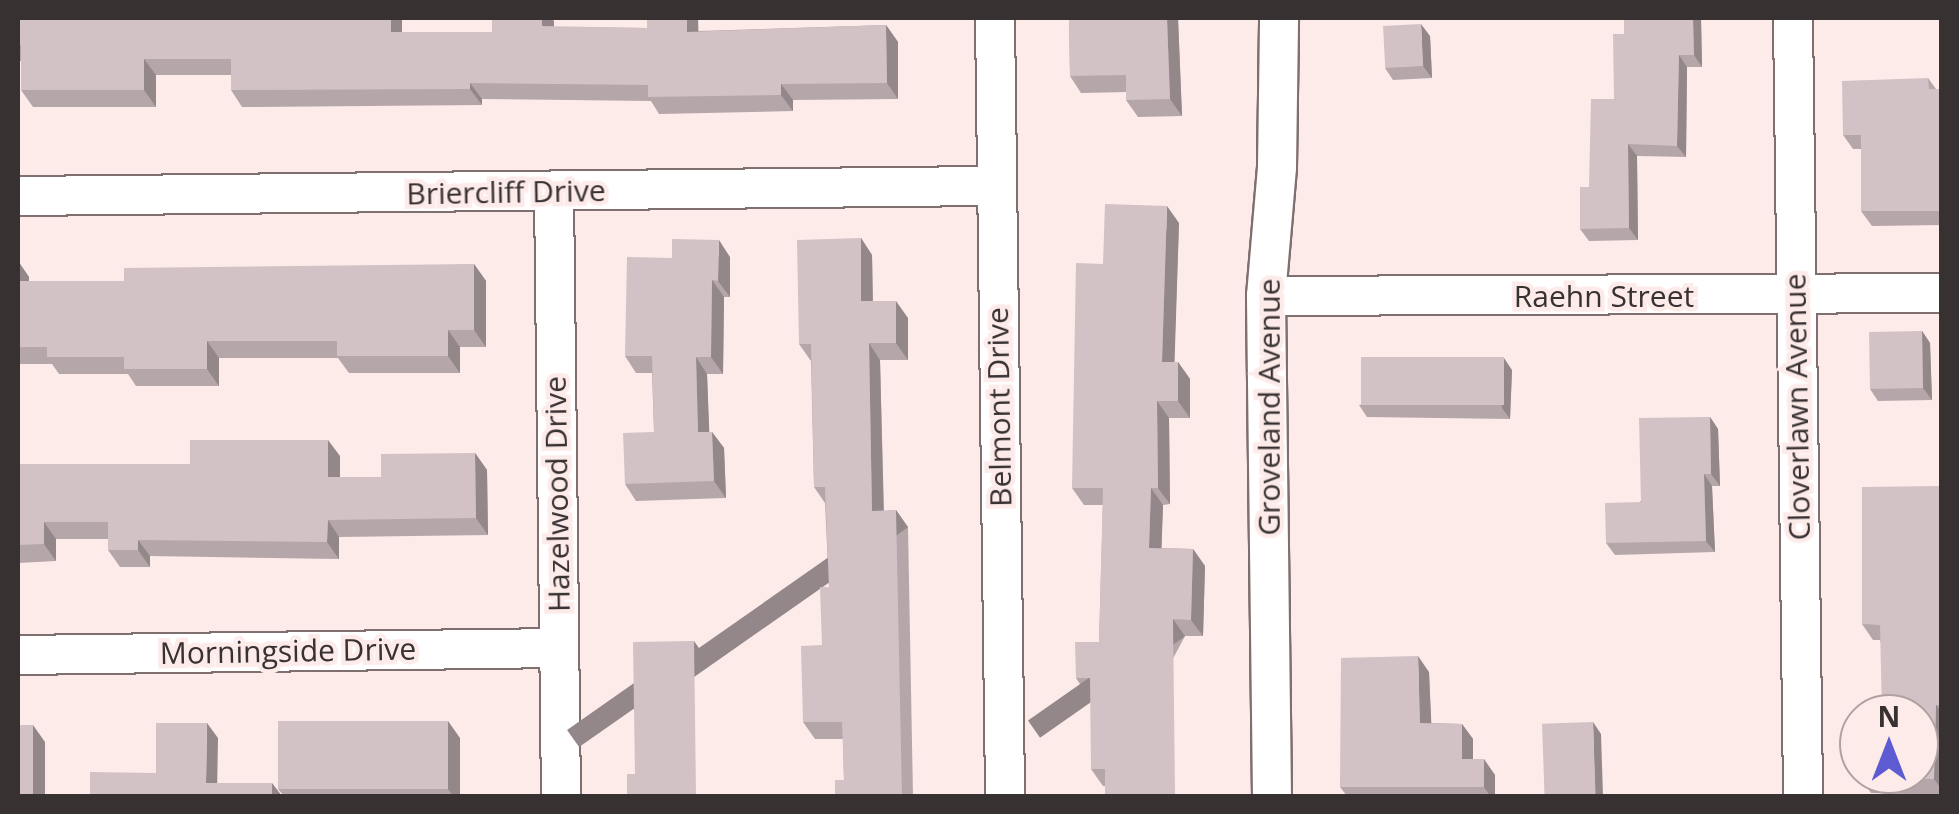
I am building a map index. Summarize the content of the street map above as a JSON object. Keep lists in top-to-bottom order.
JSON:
{
  "streets": {
    "street": [
      "Briercliff Drive",
      "Raehn Street",
      "Belmont Drive",
      "Groveland Avenue",
      "Cloverlawn Avenue",
      "Hazelwood Drive",
      "Morningside Drive"
    ]
  },
  "crossings": [
    ["Briercliff Drive", "Belmont Drive"],
    ["Briercliff Drive", "Hazelwood Drive"],
    ["Raehn Street", "Groveland Avenue"],
    ["Raehn Street", "Cloverlawn Avenue"],
    ["Hazelwood Drive", "Morningside Drive"]
  ],
  "north": "top"
}
